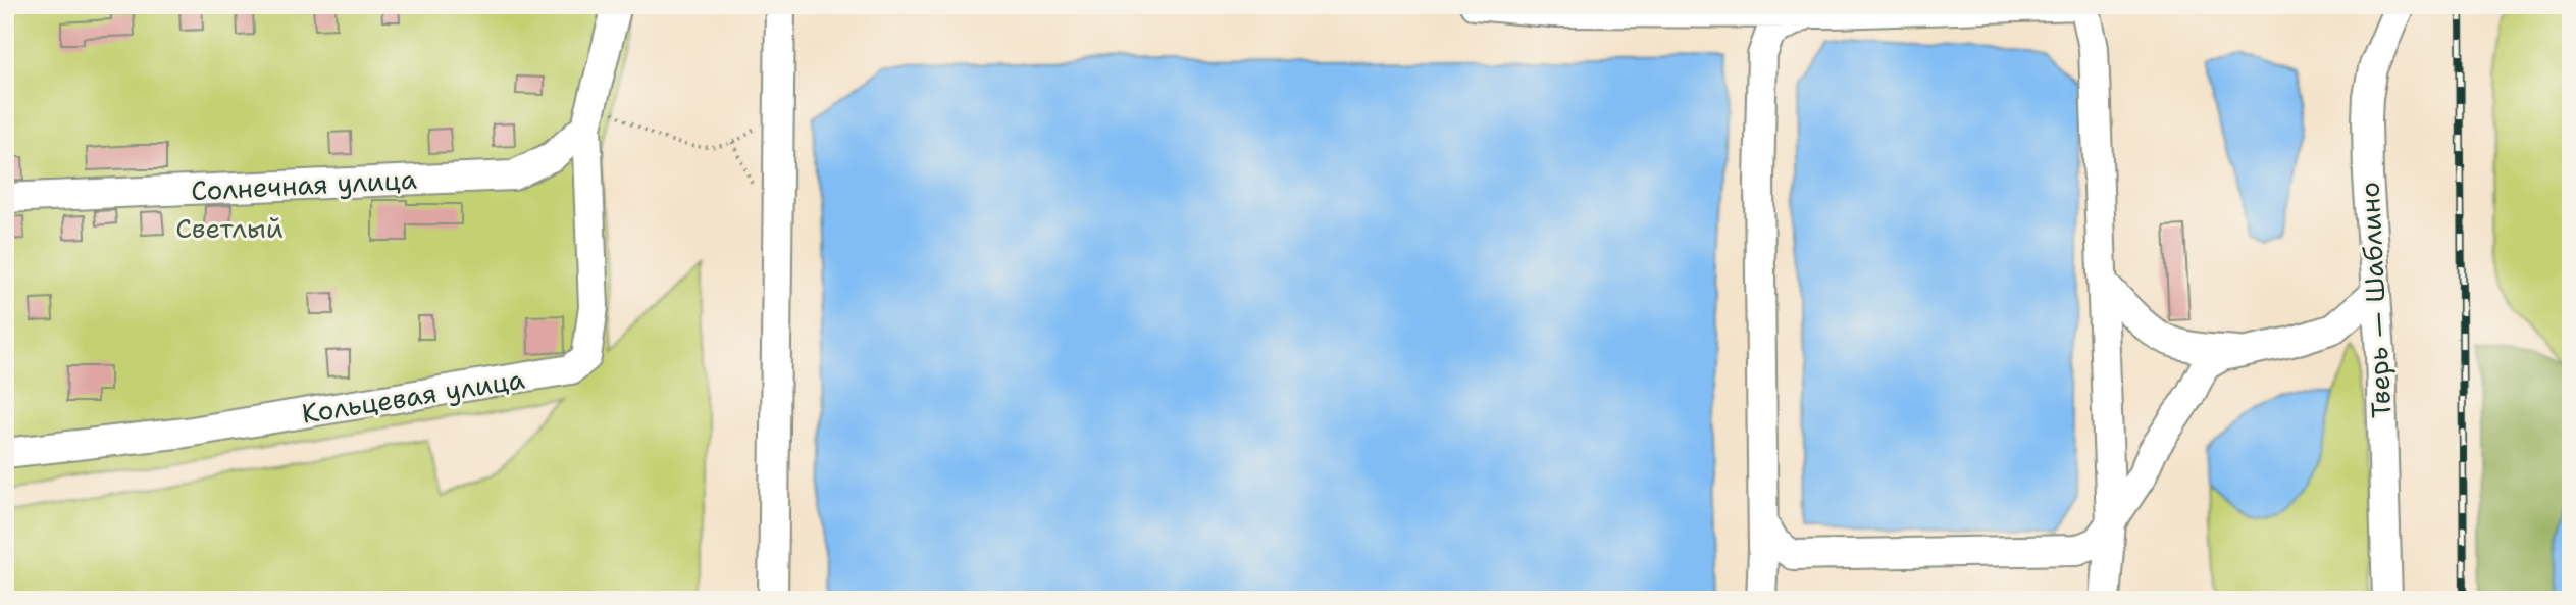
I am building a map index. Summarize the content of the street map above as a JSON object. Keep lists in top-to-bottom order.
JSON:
{
  "streets": {
    "street": ["Солнечная улица", "Тверь — Шаблино", "Кольцевая улица"]
  },
  "crossings": [
    ["Солнечная улица", "Кольцевая улица"]
  ],
  "parks": ["Светлый"]
}
